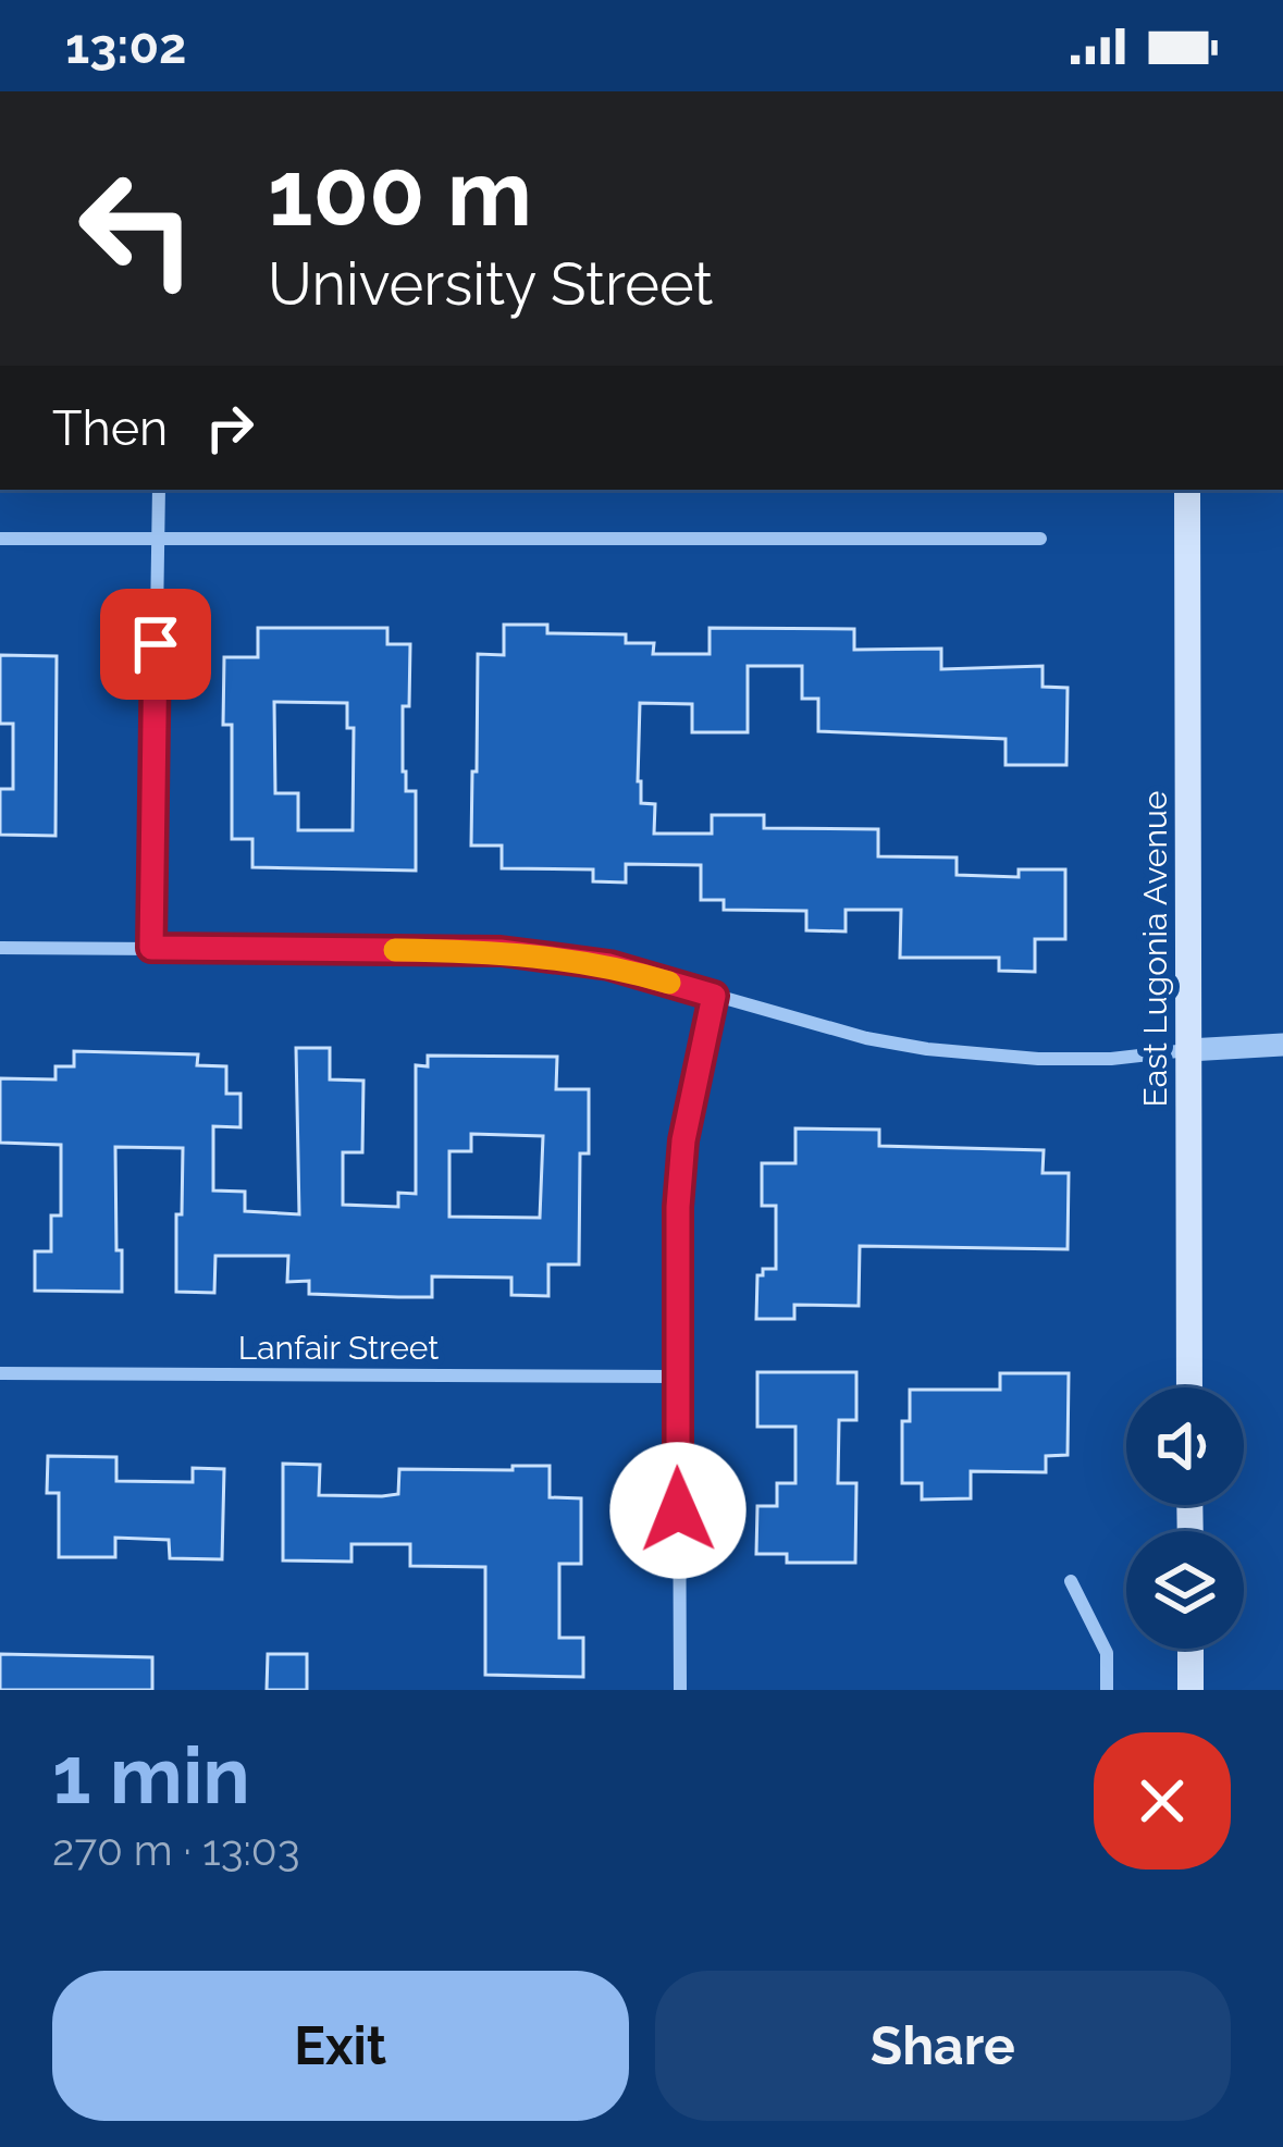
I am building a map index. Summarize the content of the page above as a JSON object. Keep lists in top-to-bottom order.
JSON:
{
  "streets": {
    "main road": ["East Lugonia Avenue"],
    "street": ["Lanfair Street"]
  },
  "page": {
    "status": "13:02",
    "turn": ["100 m", "University Street"],
    "then": "Then",
    "heading": ["1 min", "270 m · 13:03"],
    "buttons": ["Exit", "Share"]
  }
}
